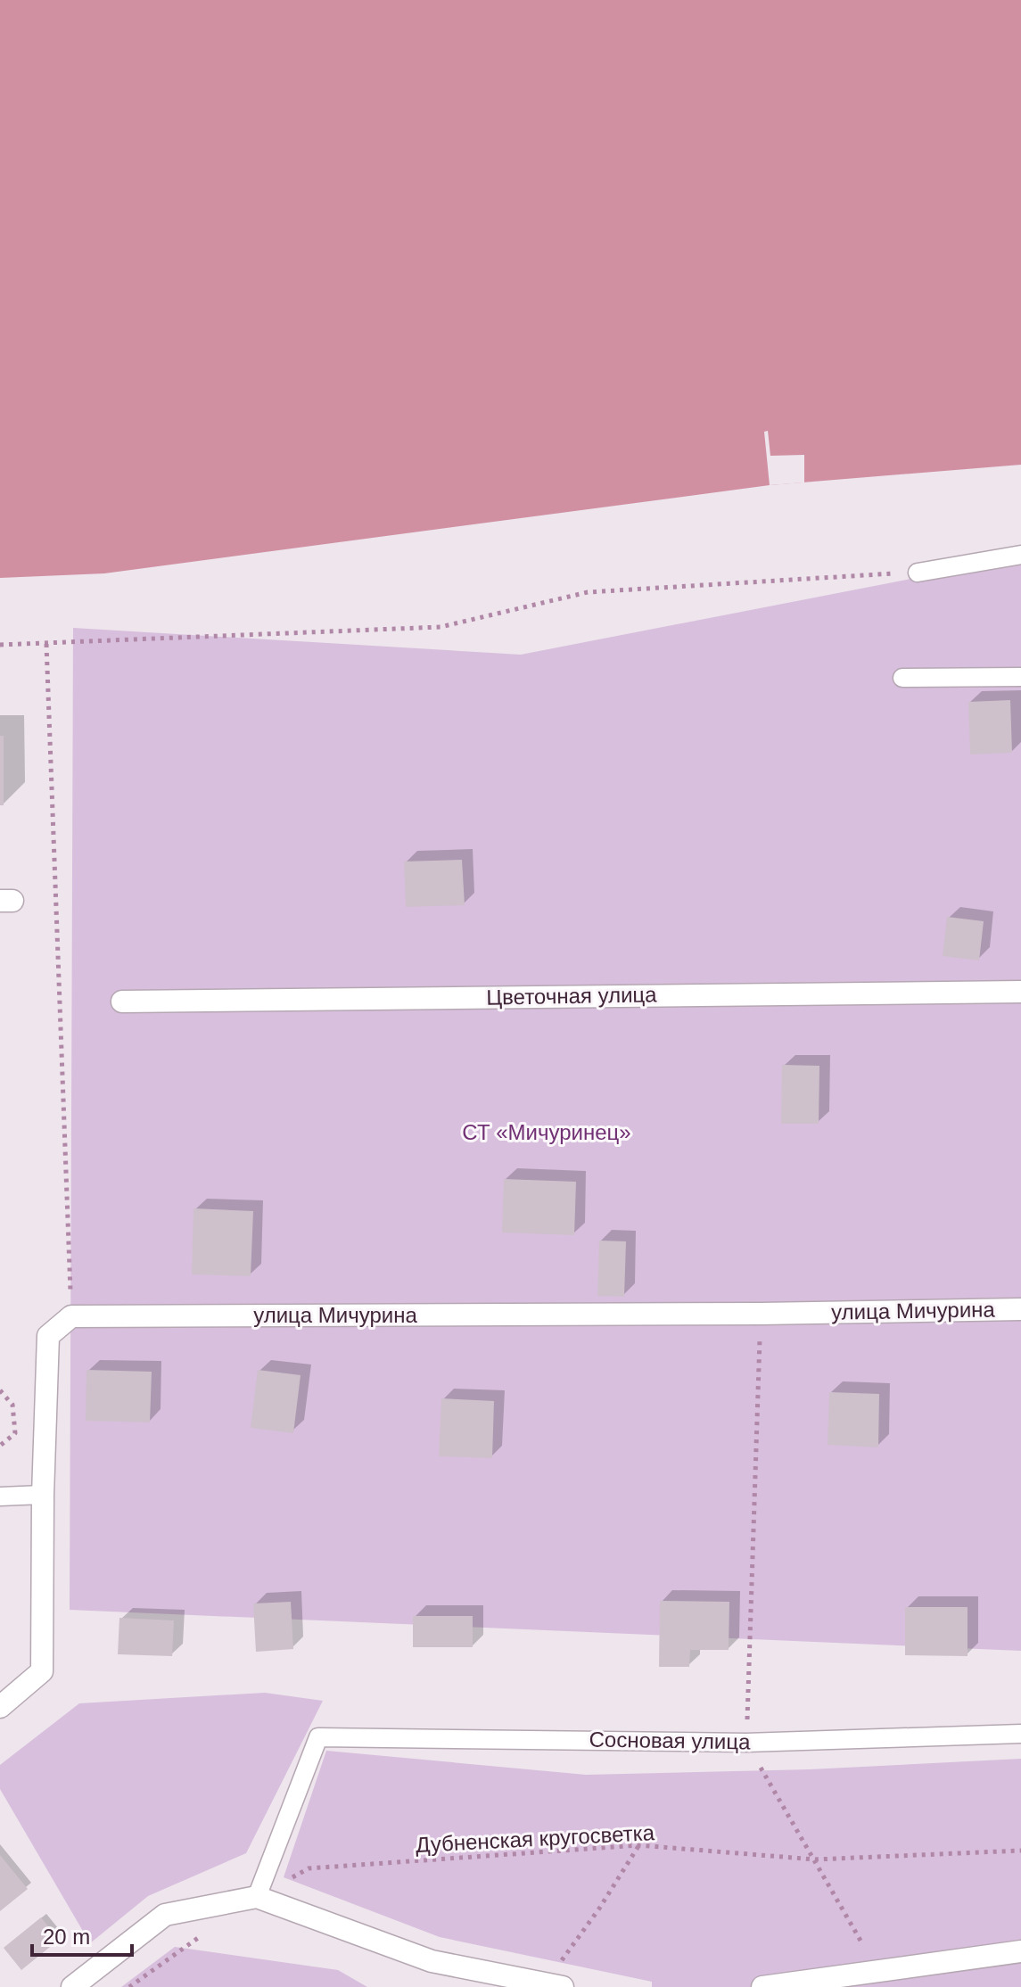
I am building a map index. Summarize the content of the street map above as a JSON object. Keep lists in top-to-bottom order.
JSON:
{
  "streets": {
    "street": ["Цветочная улица", "улица Мичурина"],
    "lane": ["Сосновая улица"],
    "path": ["Дубненская кругосветка"]
  },
  "crossings": [
    ["Сосновая улица", "Дубненская кругосветка"]
  ],
  "parks": ["СТ «Мичуринец»"],
  "scale_bar": "20 m"
}
